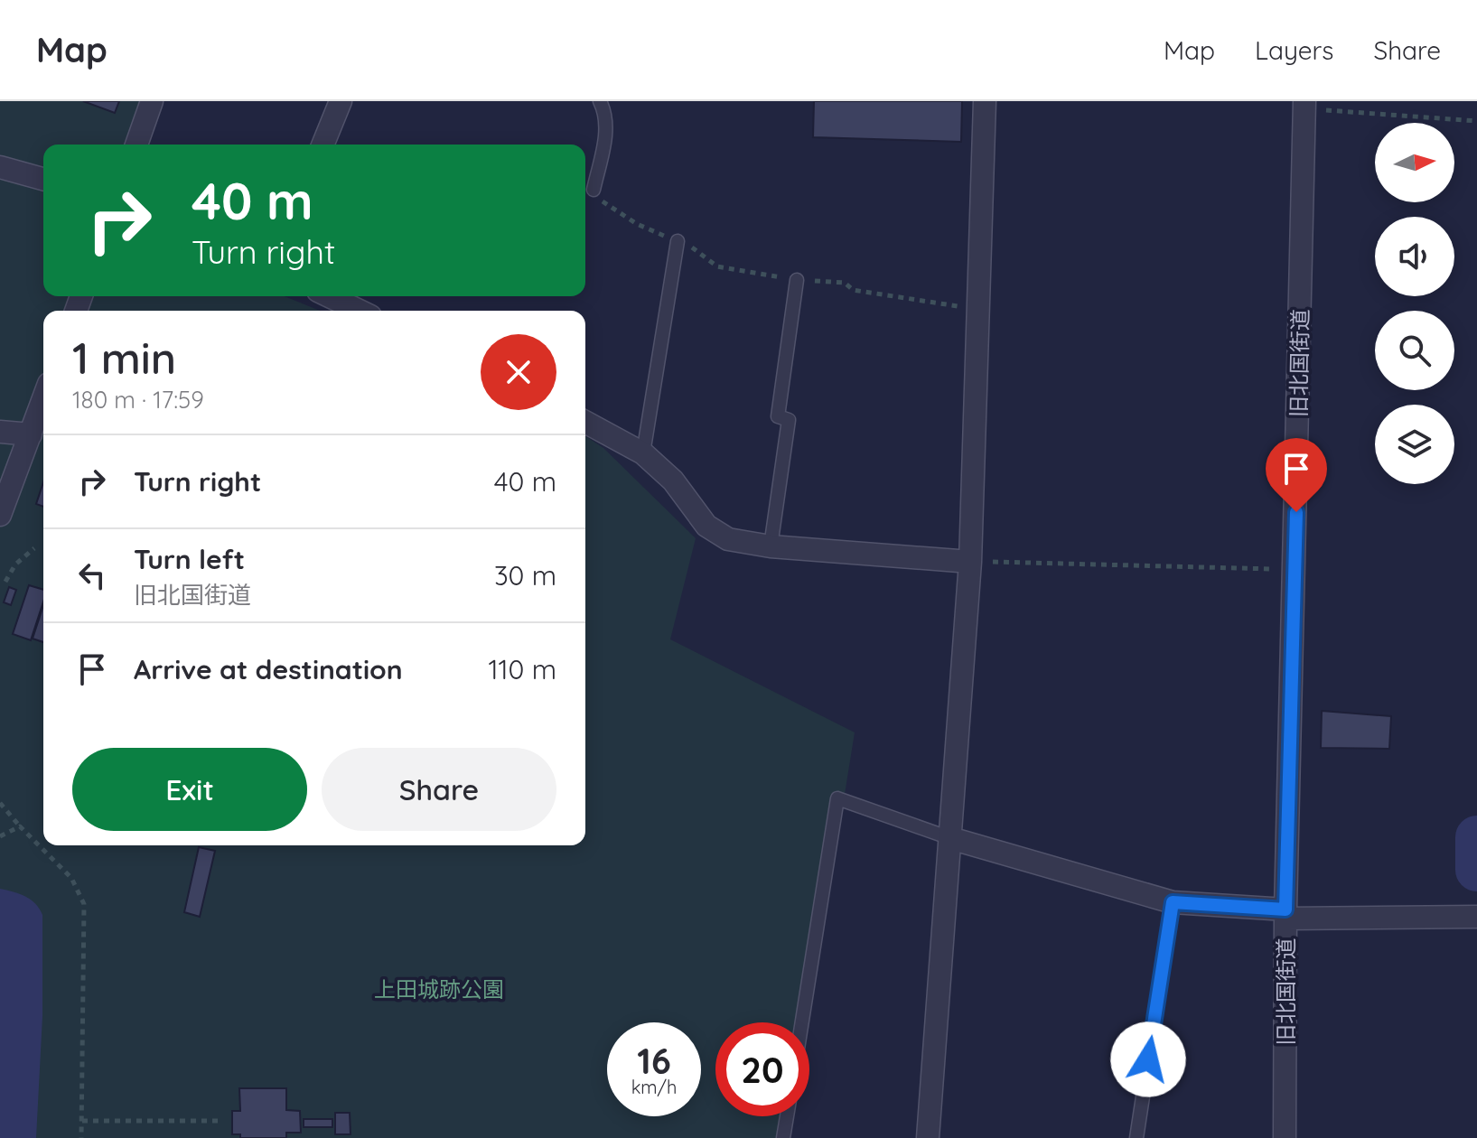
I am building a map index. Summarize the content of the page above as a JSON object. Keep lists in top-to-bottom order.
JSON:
{
  "streets": {
    "street": ["旧北国街道"]
  },
  "parks": ["上田城跡公園"],
  "north": "right",
  "page": {
    "header": "Map",
    "nav": ["Map", "Layers", "Share"],
    "turn": ["40 m", "Turn right"],
    "heading": ["1 min", "180 m · 17:59"],
    "list": [
      {
        "name": "Turn right",
        "value": "40 m"
      },
      {
        "name": "Turn left",
        "note": "旧北国街道",
        "value": "30 m"
      },
      {
        "name": "Arrive at destination",
        "value": "110 m"
      }
    ],
    "buttons": ["Exit", "Share"],
    "speed": "16 km/h",
    "limit": "20"
  }
}
